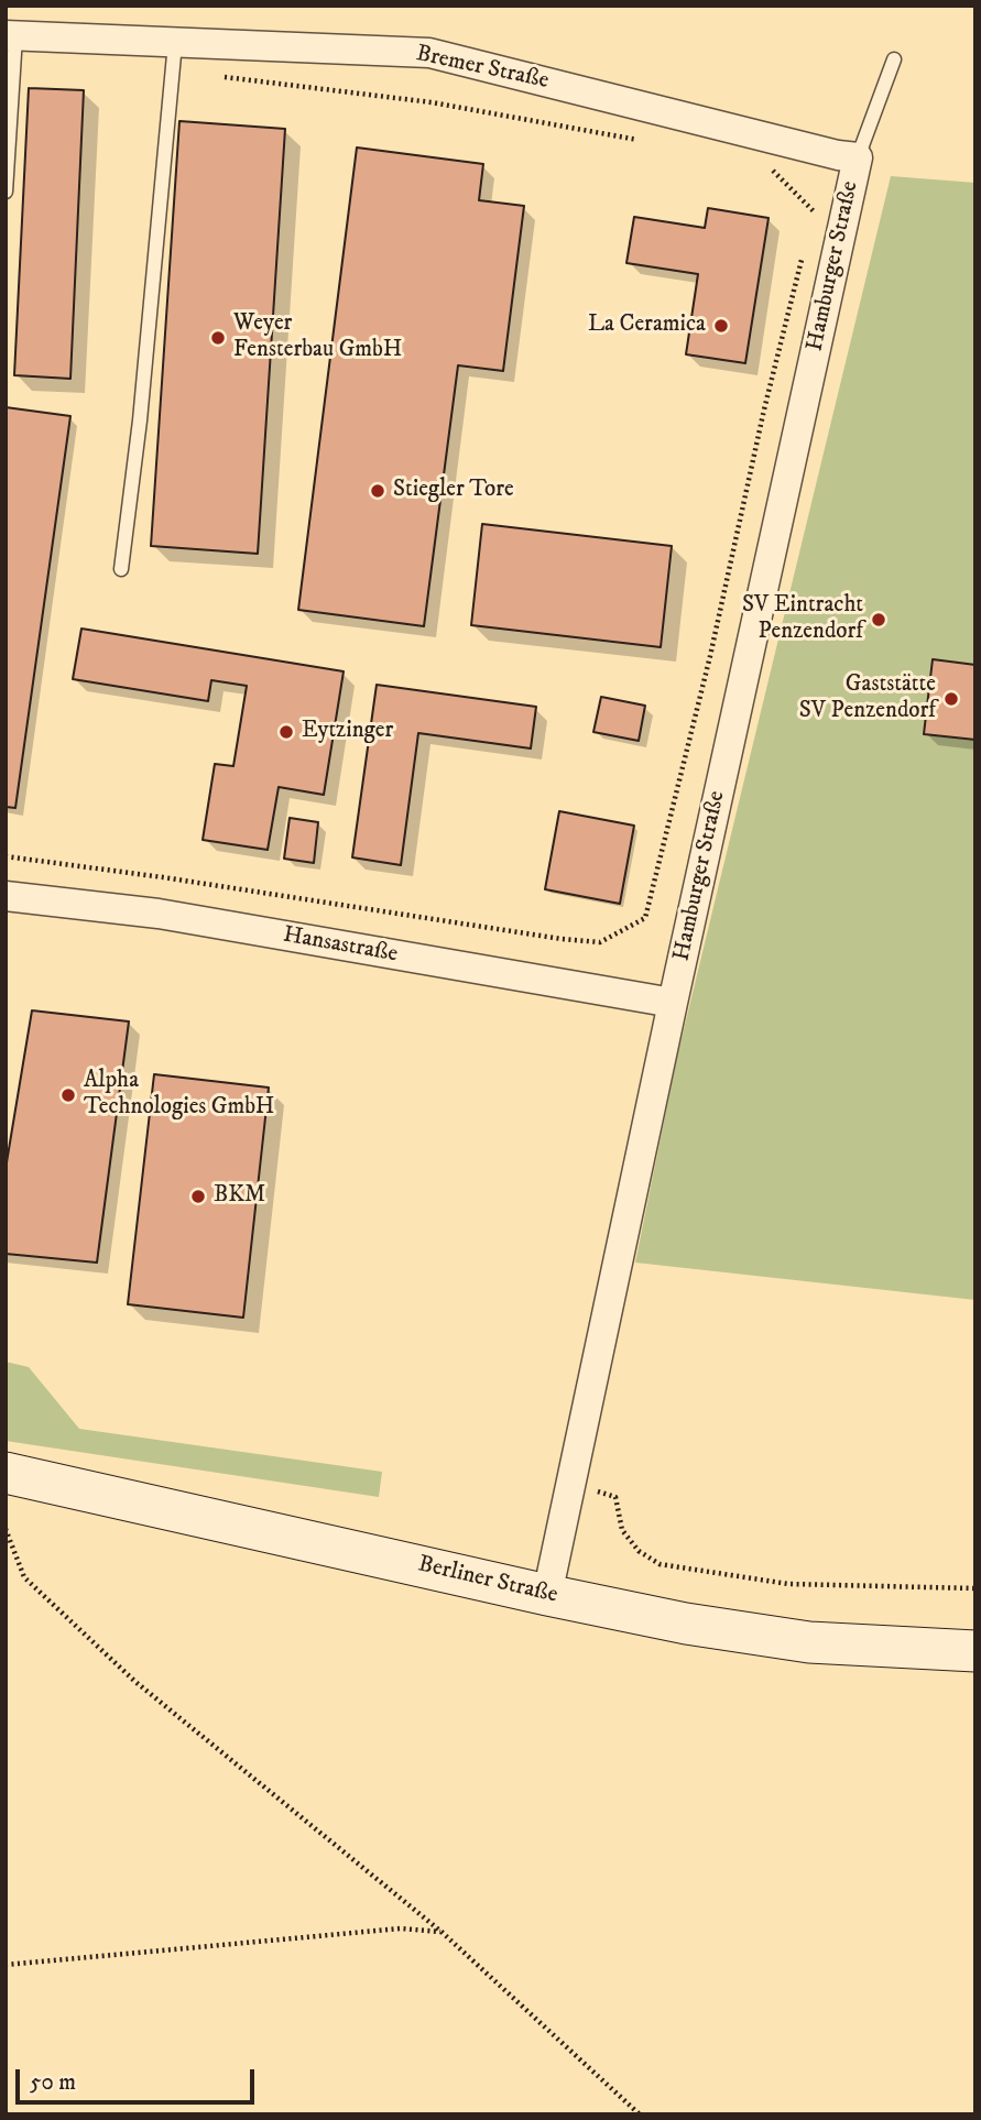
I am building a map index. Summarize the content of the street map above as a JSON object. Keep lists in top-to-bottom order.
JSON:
{
  "streets": {
    "main road": ["Berliner Straße"],
    "street": ["Bremer Straße", "Hamburger Straße", "Hansastraße"]
  },
  "crossings": [
    ["Bremer Straße", "Hamburger Straße"],
    ["Hamburger Straße", "Hansastraße"],
    ["Hamburger Straße", "Berliner Straße"]
  ],
  "places": [
    "La Ceramica",
    "Weyer Fensterbau GmbH",
    "Stiegler Tore",
    "SV Eintracht Penzendorf",
    "Gaststätte SV Penzendorf",
    "Eytzinger",
    "Alpha Technologies GmbH",
    "BKM"
  ],
  "scale_bar": "50 m"
}
